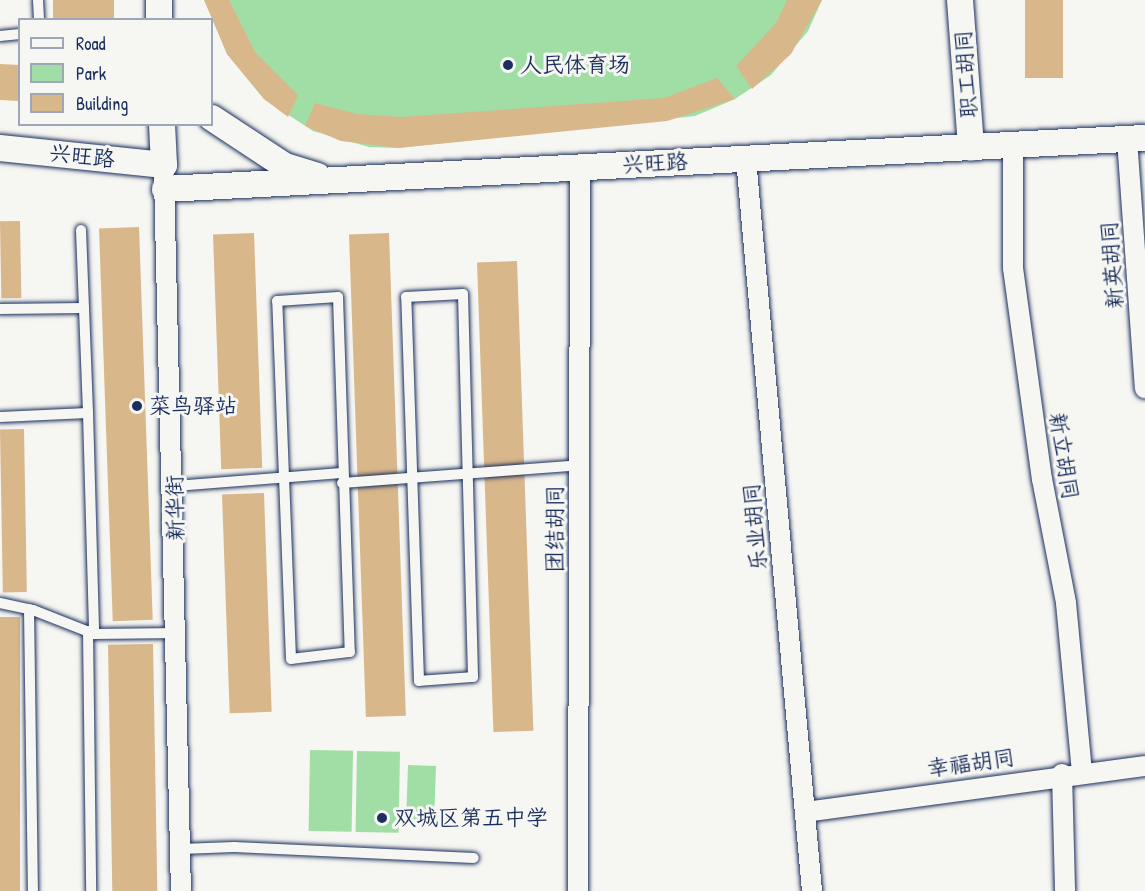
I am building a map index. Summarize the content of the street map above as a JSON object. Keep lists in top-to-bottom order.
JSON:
{
  "streets": {
    "street": [
      "职工胡同",
      "兴旺路",
      "新英胡同",
      "新立胡同",
      "新华街",
      "乐业胡同",
      "团结胡同",
      "幸福胡同"
    ]
  },
  "crossings": [
    ["职工胡同", "兴旺路"],
    ["兴旺路", "新英胡同"],
    ["兴旺路", "新立胡同"],
    ["兴旺路", "新华街"],
    ["兴旺路", "乐业胡同"],
    ["兴旺路", "团结胡同"],
    ["新立胡同", "幸福胡同"],
    ["乐业胡同", "幸福胡同"]
  ],
  "places": ["人民体育场", "菜鸟驿站", "双城区第五中学"],
  "legend": ["Road", "Park", "Building"]
}
